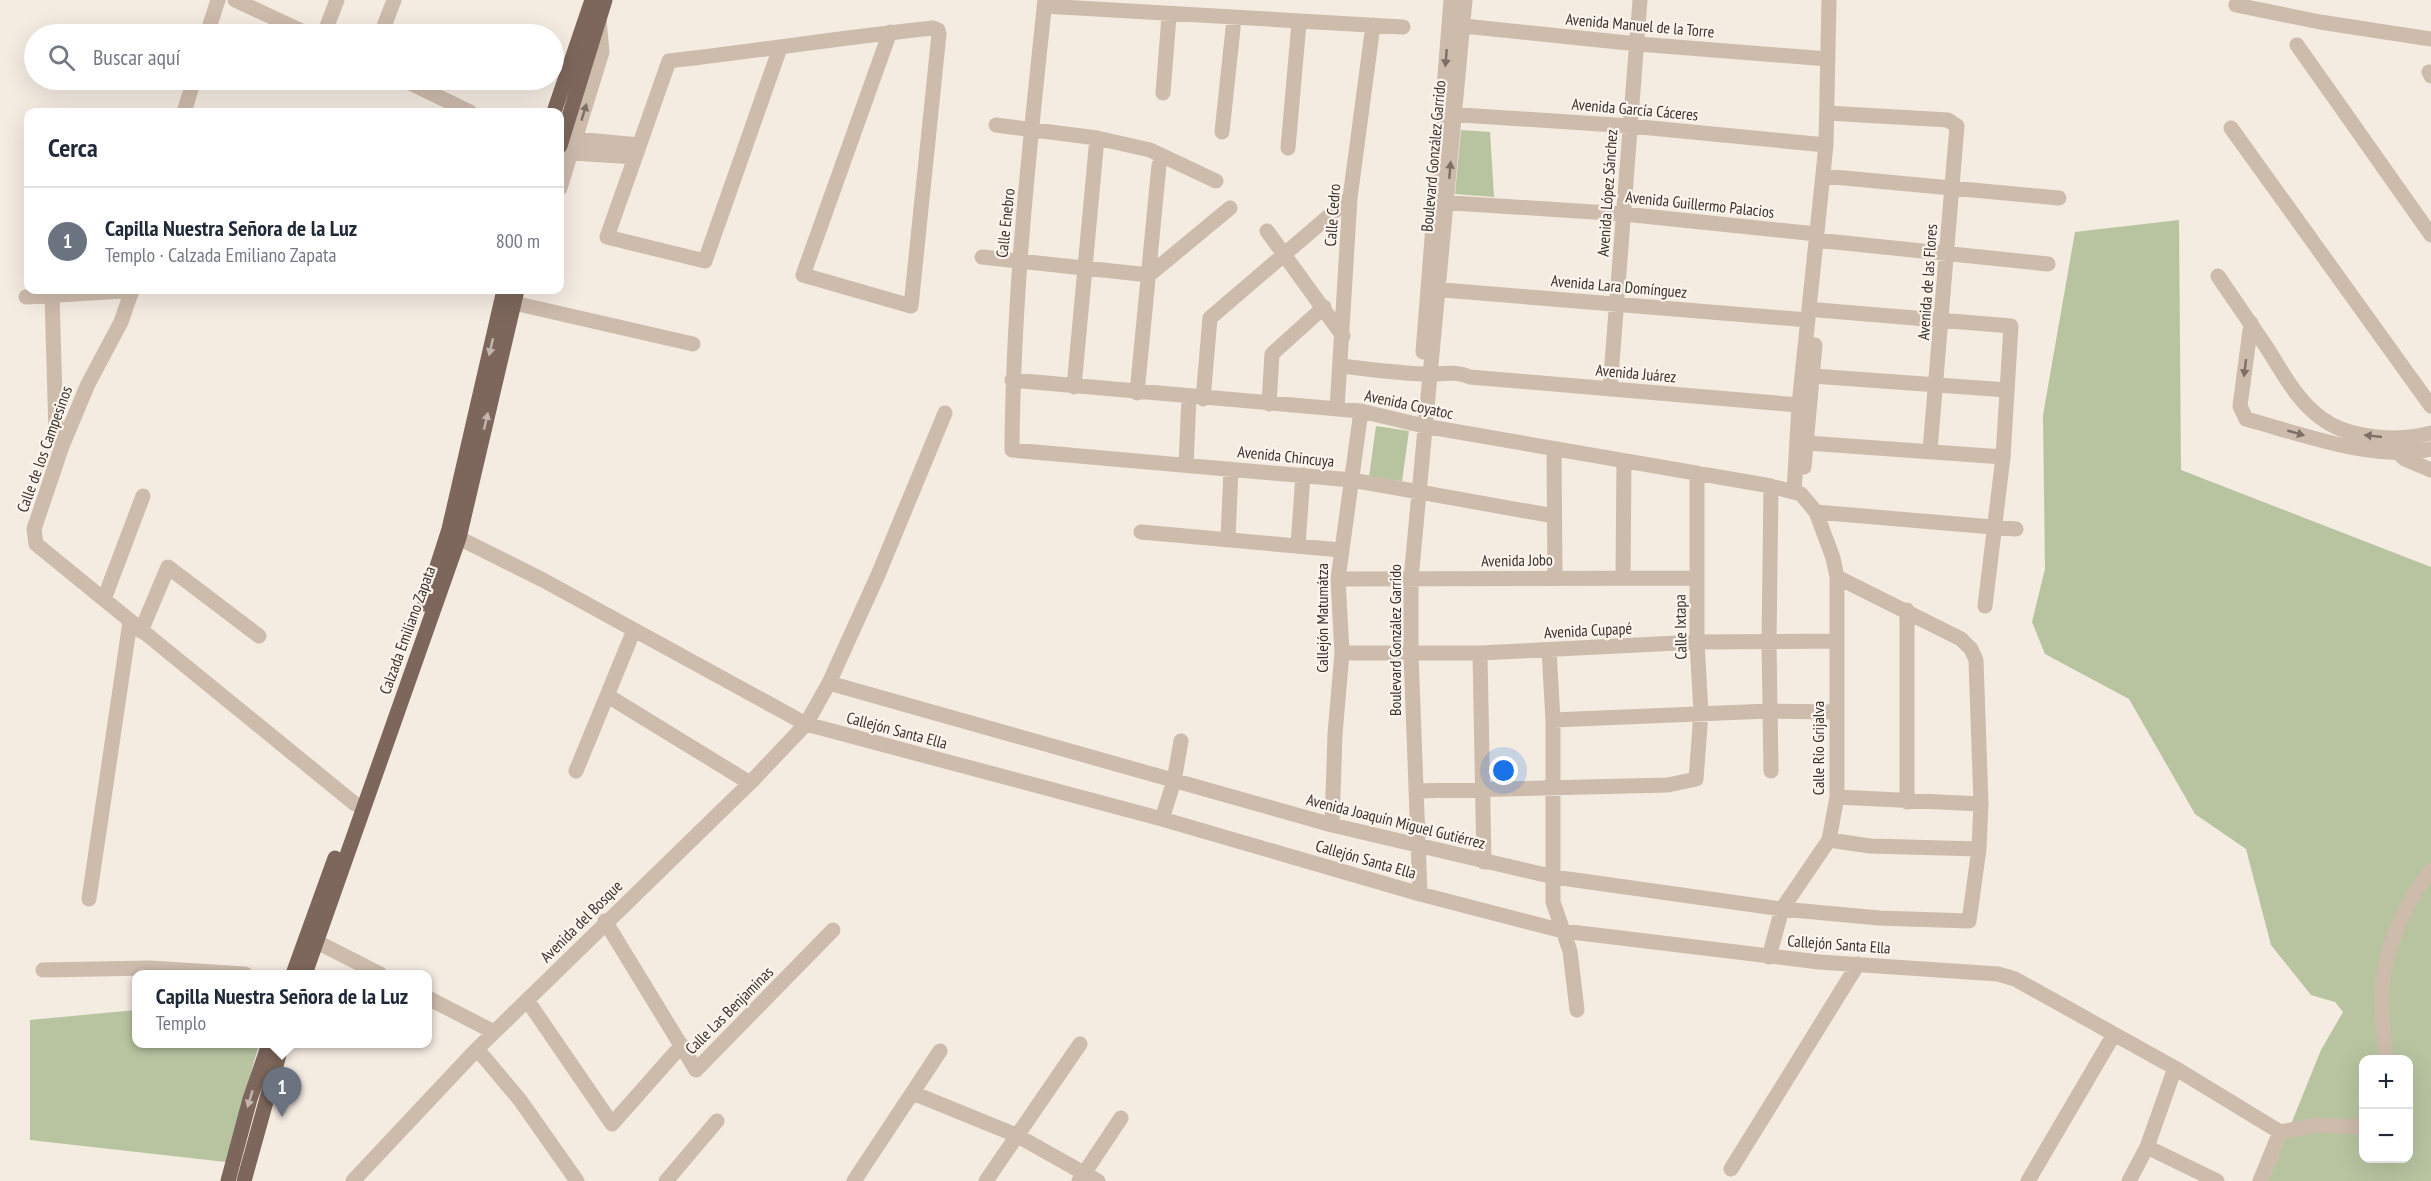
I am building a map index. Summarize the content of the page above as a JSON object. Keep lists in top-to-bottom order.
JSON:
{
  "streets": {
    "main road": ["Calzada Emiliano Zapata"],
    "street": [
      "Avenida Manuel de la Torre",
      "Avenida García Cáceres",
      "Boulevard González Garrido",
      "Avenida López Sánchez",
      "Avenida Guillermo Palacios",
      "Calle Cedro",
      "Calle Enebro",
      "Avenida de las Flores",
      "Avenida Lara Domínguez",
      "Avenida Juárez",
      "Avenida Coyatoc",
      "Calle de los Campesinos",
      "Avenida Chincuya",
      "Avenida Jobo",
      "Callejón Matumátza",
      "Calle Ixtapa",
      "Avenida Cupapé",
      "Callejón Santa Ella",
      "Calle Río Grijalva",
      "Avenida Joaquín Miguel Gutiérrez",
      "Avenida del Bosque",
      "Calle Las Benjaminas"
    ]
  },
  "crossings": [
    ["Avenida Manuel de la Torre", "Boulevard González Garrido"],
    ["Avenida Manuel de la Torre", "Avenida López Sánchez"],
    ["Avenida García Cáceres", "Boulevard González Garrido"],
    ["Avenida García Cáceres", "Avenida López Sánchez"],
    ["Boulevard González Garrido", "Avenida Guillermo Palacios"],
    ["Boulevard González Garrido", "Avenida Lara Domínguez"],
    ["Boulevard González Garrido", "Avenida Juárez"],
    ["Boulevard González Garrido", "Avenida Coyatoc"],
    ["Boulevard González Garrido", "Avenida Chincuya"],
    ["Boulevard González Garrido", "Avenida Jobo"],
    ["Boulevard González Garrido", "Avenida Cupapé"],
    ["Boulevard González Garrido", "Callejón Santa Ella"],
    ["Boulevard González Garrido", "Avenida Joaquín Miguel Gutiérrez"],
    ["Avenida López Sánchez", "Avenida Guillermo Palacios"],
    ["Avenida López Sánchez", "Avenida Lara Domínguez"],
    ["Avenida López Sánchez", "Avenida Juárez"],
    ["Avenida Guillermo Palacios", "Avenida de las Flores"],
    ["Calle Cedro", "Avenida Juárez"],
    ["Calle Cedro", "Avenida Coyatoc"],
    ["Calle Enebro", "Avenida Coyatoc"],
    ["Calle Enebro", "Avenida Chincuya"],
    ["Avenida de las Flores", "Avenida Lara Domínguez"],
    ["Avenida Coyatoc", "Callejón Matumátza"],
    ["Avenida Coyatoc", "Calle Ixtapa"],
    ["Avenida Coyatoc", "Calle Río Grijalva"],
    ["Calle de los Campesinos", "Calzada Emiliano Zapata"],
    ["Avenida Chincuya", "Callejón Matumátza"],
    ["Avenida Jobo", "Callejón Matumátza"],
    ["Avenida Jobo", "Calle Ixtapa"],
    ["Callejón Matumátza", "Avenida Cupapé"],
    ["Callejón Matumátza", "Avenida Joaquín Miguel Gutiérrez"],
    ["Calle Ixtapa", "Avenida Cupapé"],
    ["Calzada Emiliano Zapata", "Callejón Santa Ella"],
    ["Avenida Cupapé", "Calle Río Grijalva"],
    ["Callejón Santa Ella", "Calle Río Grijalva"],
    ["Callejón Santa Ella", "Avenida del Bosque"],
    ["Calle Río Grijalva", "Avenida Joaquín Miguel Gutiérrez"],
    ["Avenida Joaquín Miguel Gutiérrez", "Avenida del Bosque"],
    ["Avenida del Bosque", "Calle Las Benjaminas"]
  ],
  "page": {
    "search": "Buscar aquí",
    "heading": "Cerca",
    "list": [
      {
        "mark": "1",
        "name": "Capilla Nuestra Señora de la Luz",
        "note": "Templo · Calzada Emiliano Zapata",
        "value": "800 m"
      }
    ],
    "popup": ["Capilla Nuestra Señora de la Luz", "Templo"],
    "map_buttons": ["+", "−"],
    "pins": "1"
  }
}
